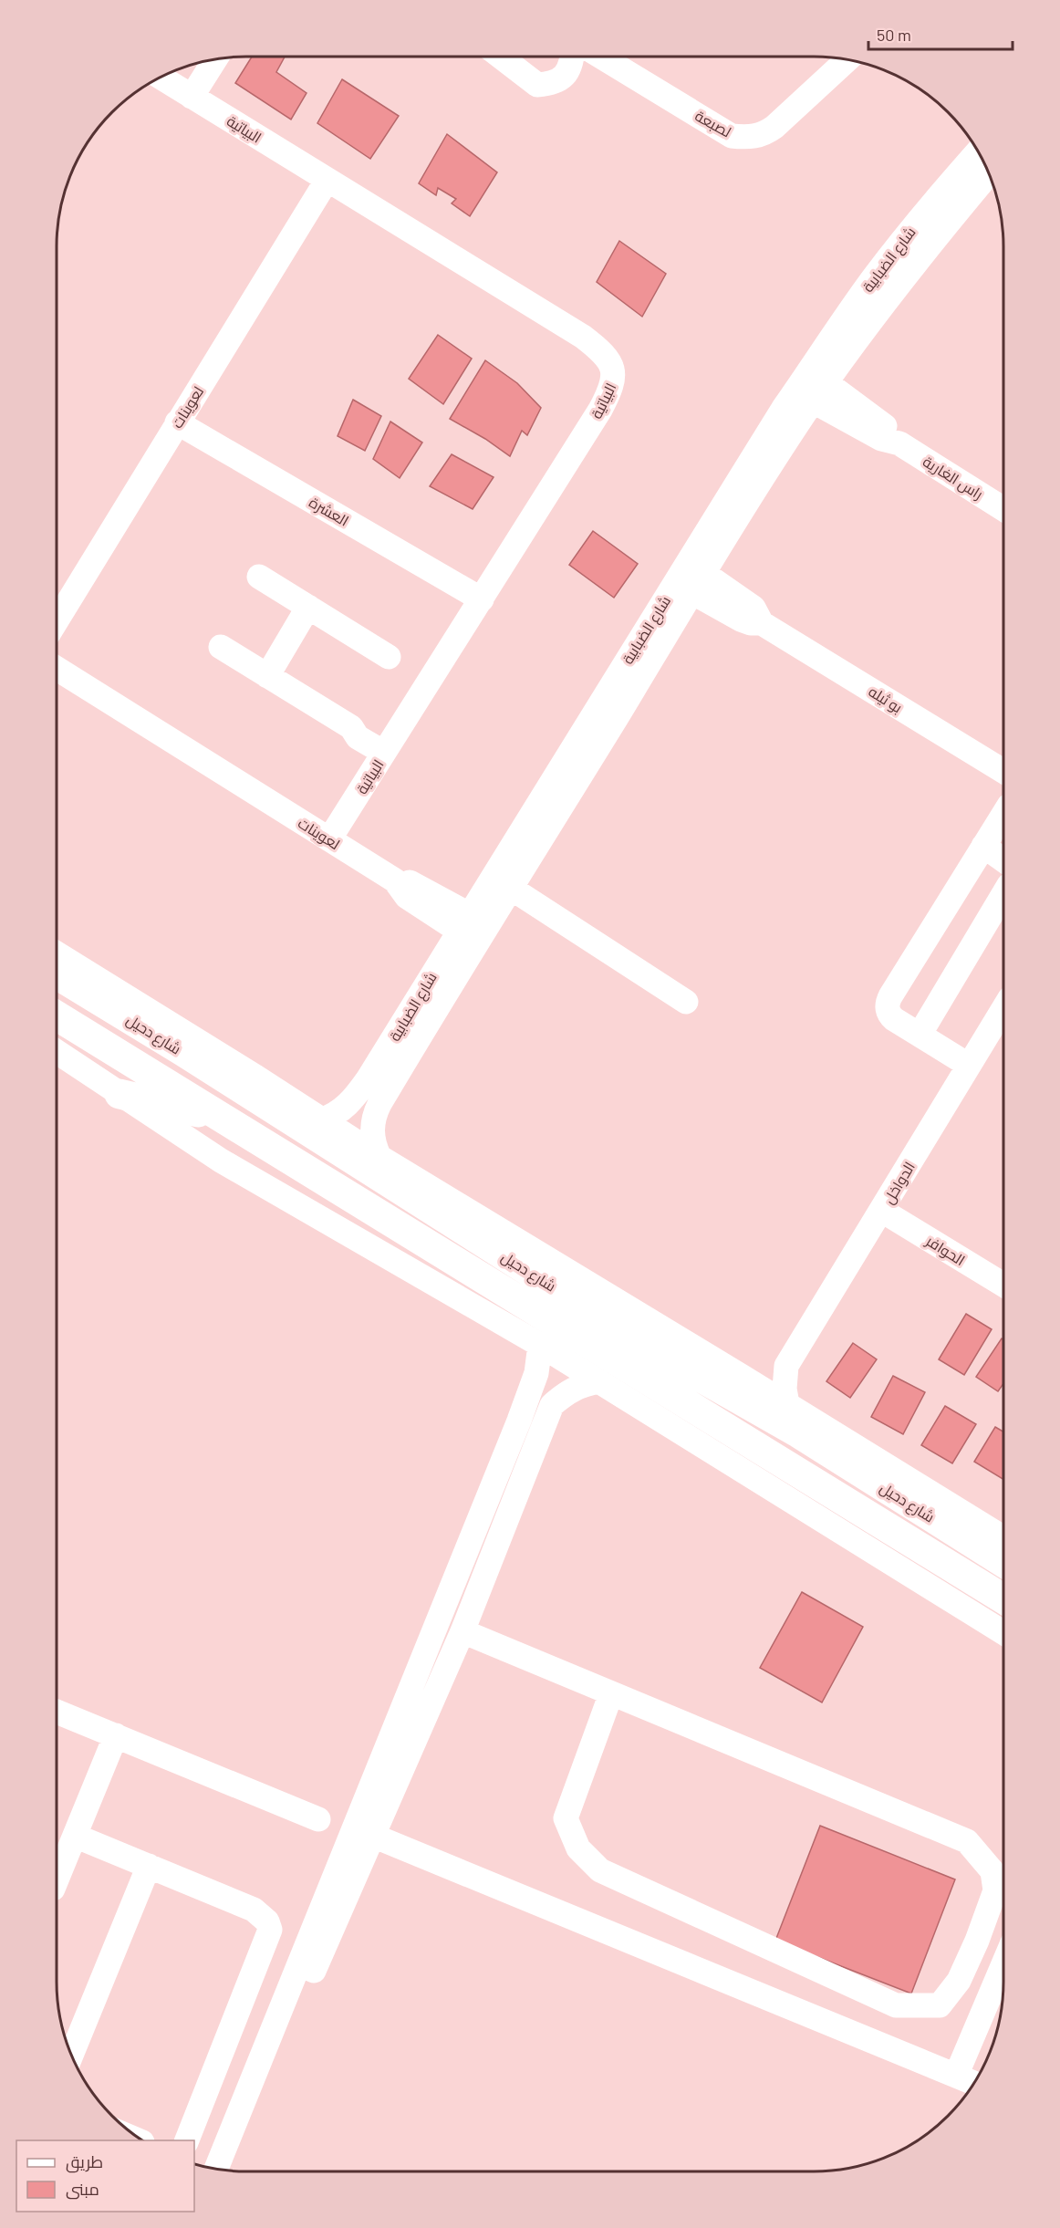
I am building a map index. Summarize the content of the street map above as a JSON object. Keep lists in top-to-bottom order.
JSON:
{
  "streets": {
    "main road": ["شارع دحيل"],
    "street": [
      "لصبعة",
      "البياتية",
      "شارع الضبابية",
      "لعوينات",
      "راس الغارية",
      "العشرة",
      "بو ثيله",
      "الدواخل",
      "الحوافر"
    ]
  },
  "crossings": [
    ["البياتية", "لعوينات"],
    ["البياتية", "العشرة"],
    ["شارع الضبابية", "لعوينات"],
    ["شارع الضبابية", "راس الغارية"],
    ["شارع الضبابية", "بو ثيله"],
    ["شارع الضبابية", "شارع دحيل"],
    ["لعوينات", "العشرة"],
    ["شارع دحيل", "الدواخل"],
    ["الدواخل", "الحوافر"]
  ],
  "legend": ["طريق", "مبنى"],
  "scale_bar": "50 m"
}
